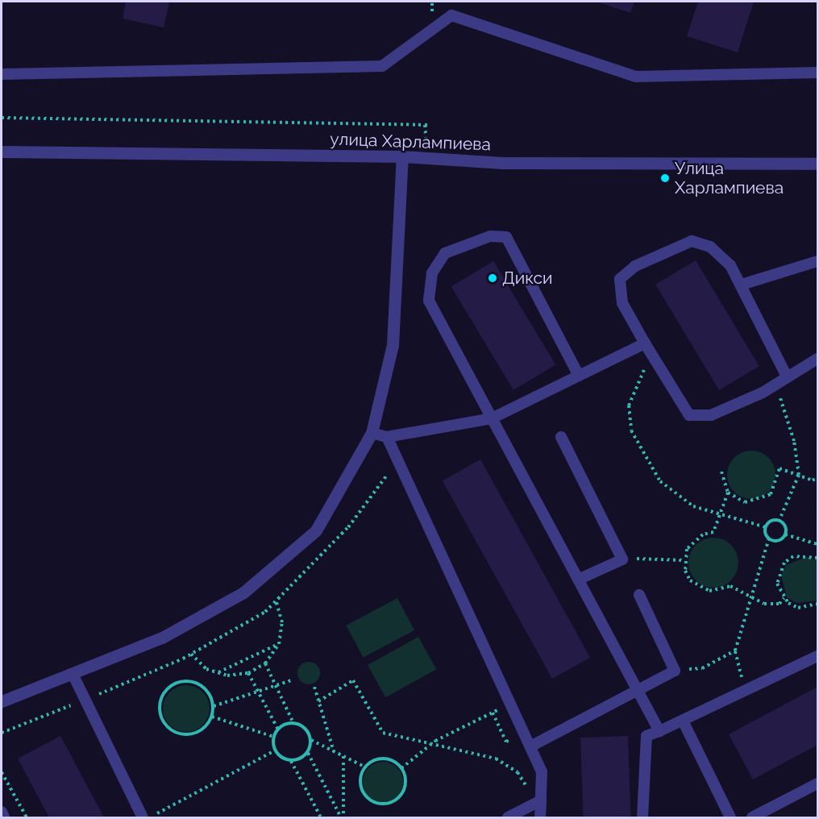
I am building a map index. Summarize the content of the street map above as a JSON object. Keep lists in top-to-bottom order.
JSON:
{
  "streets": {
    "street": ["улица Харлампиева"]
  },
  "places": ["Улица Харлампиева", "Дикси"]
}
